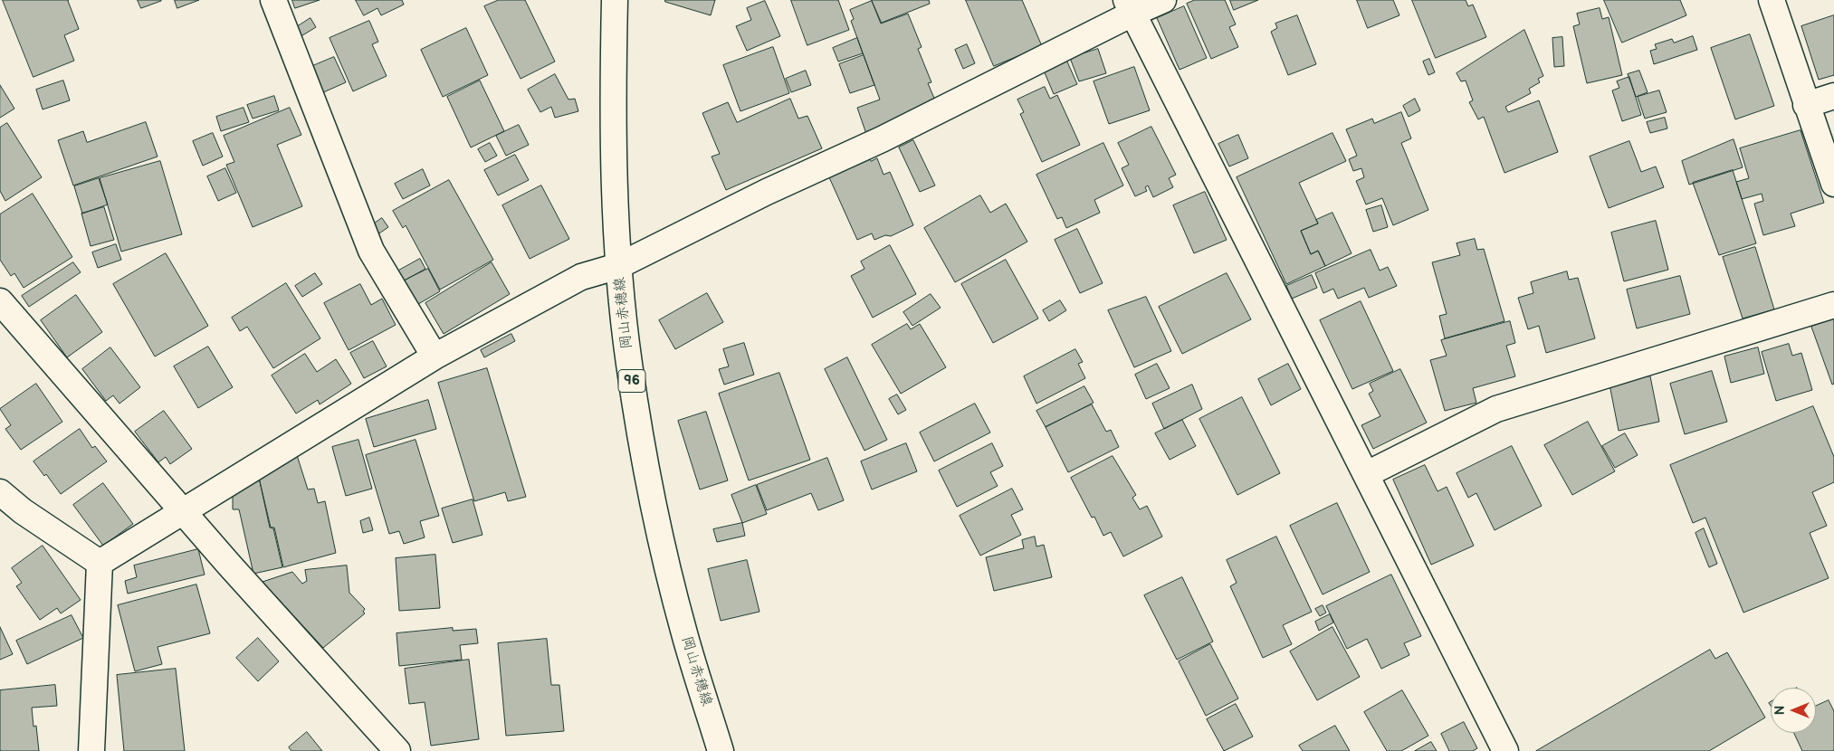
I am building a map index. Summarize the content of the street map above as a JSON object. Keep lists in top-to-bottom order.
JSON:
{
  "streets": {
    "street": ["岡山赤穂線", "96"]
  },
  "north": "left"
}
